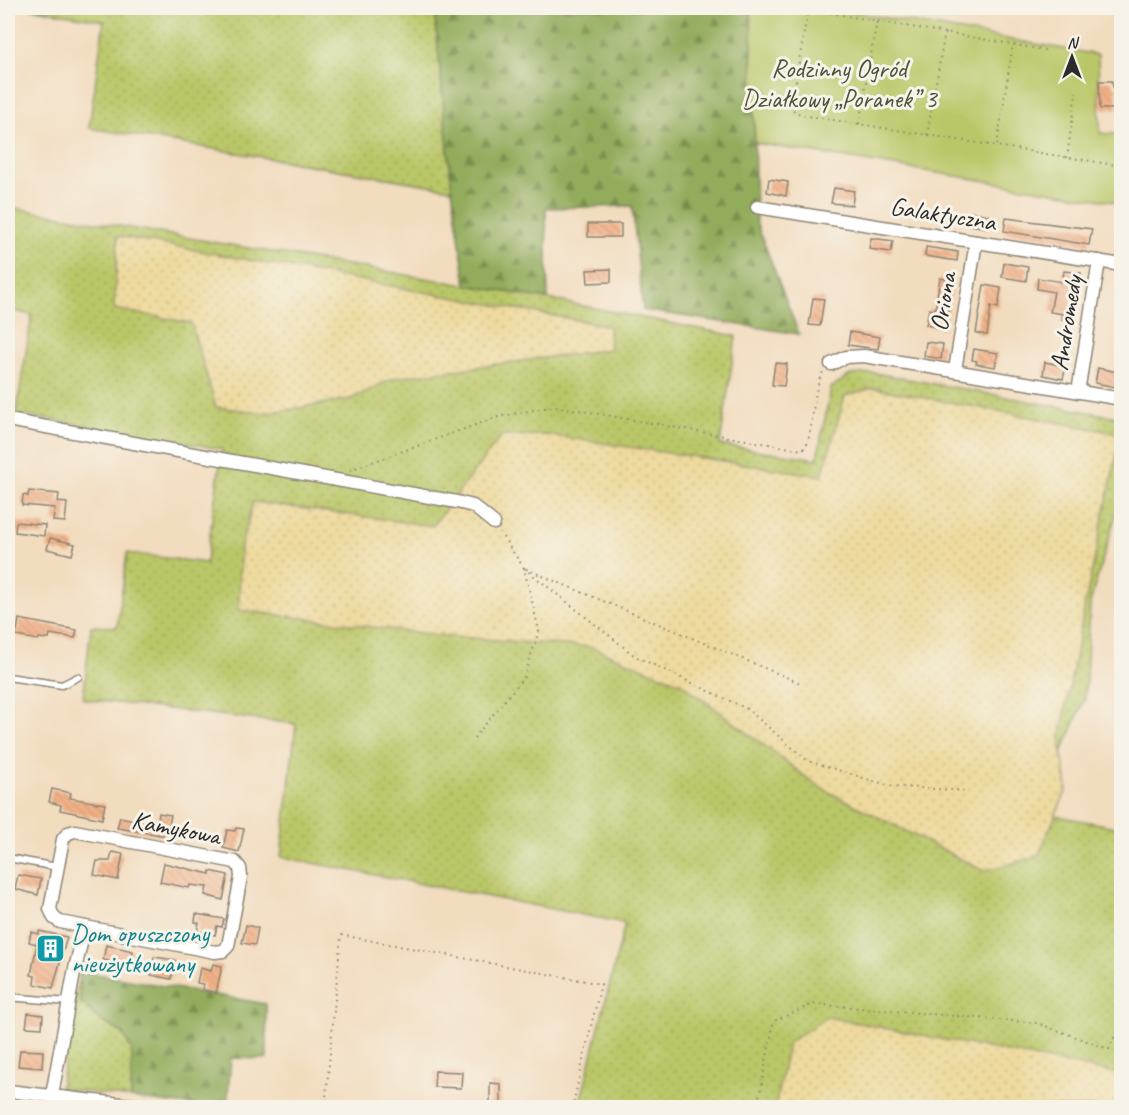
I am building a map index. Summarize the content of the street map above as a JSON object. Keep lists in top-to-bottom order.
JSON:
{
  "streets": {
    "street": [
      "Galaktyczna",
      "Oriona",
      "Andromedy",
      "Kamykowa"
    ]
  },
  "crossings": [
    ["Galaktyczna", "Oriona"],
    ["Galaktyczna", "Andromedy"]
  ],
  "parks": ["Rodzinny Ogród Działkowy „Poranek” 3"],
  "places": {
    "building": ["Dom opuszczony nieużytkowany"]
  },
  "north": "top"
}
